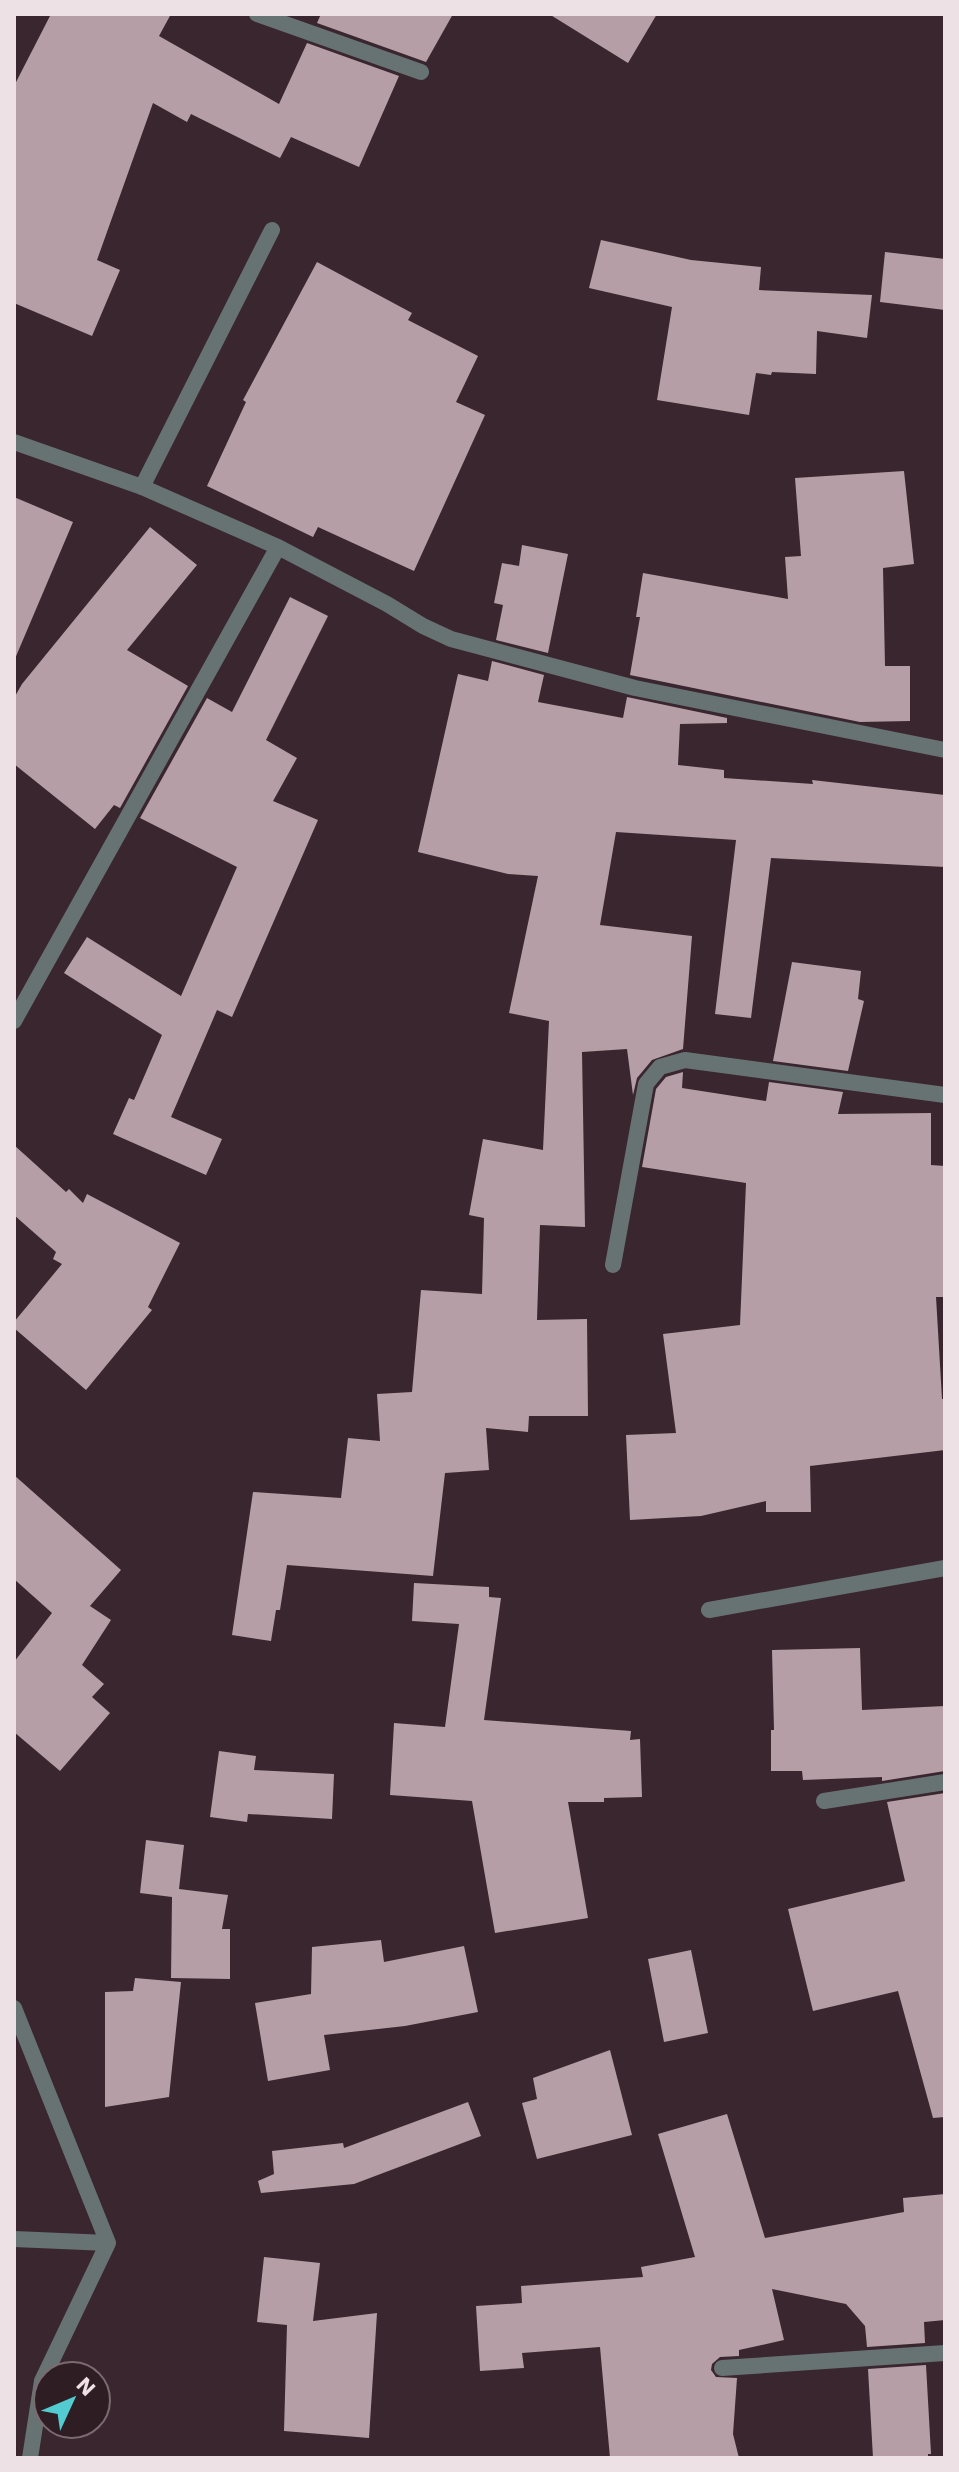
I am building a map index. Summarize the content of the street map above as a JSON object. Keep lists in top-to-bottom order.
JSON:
{
  "north": "top right"
}
